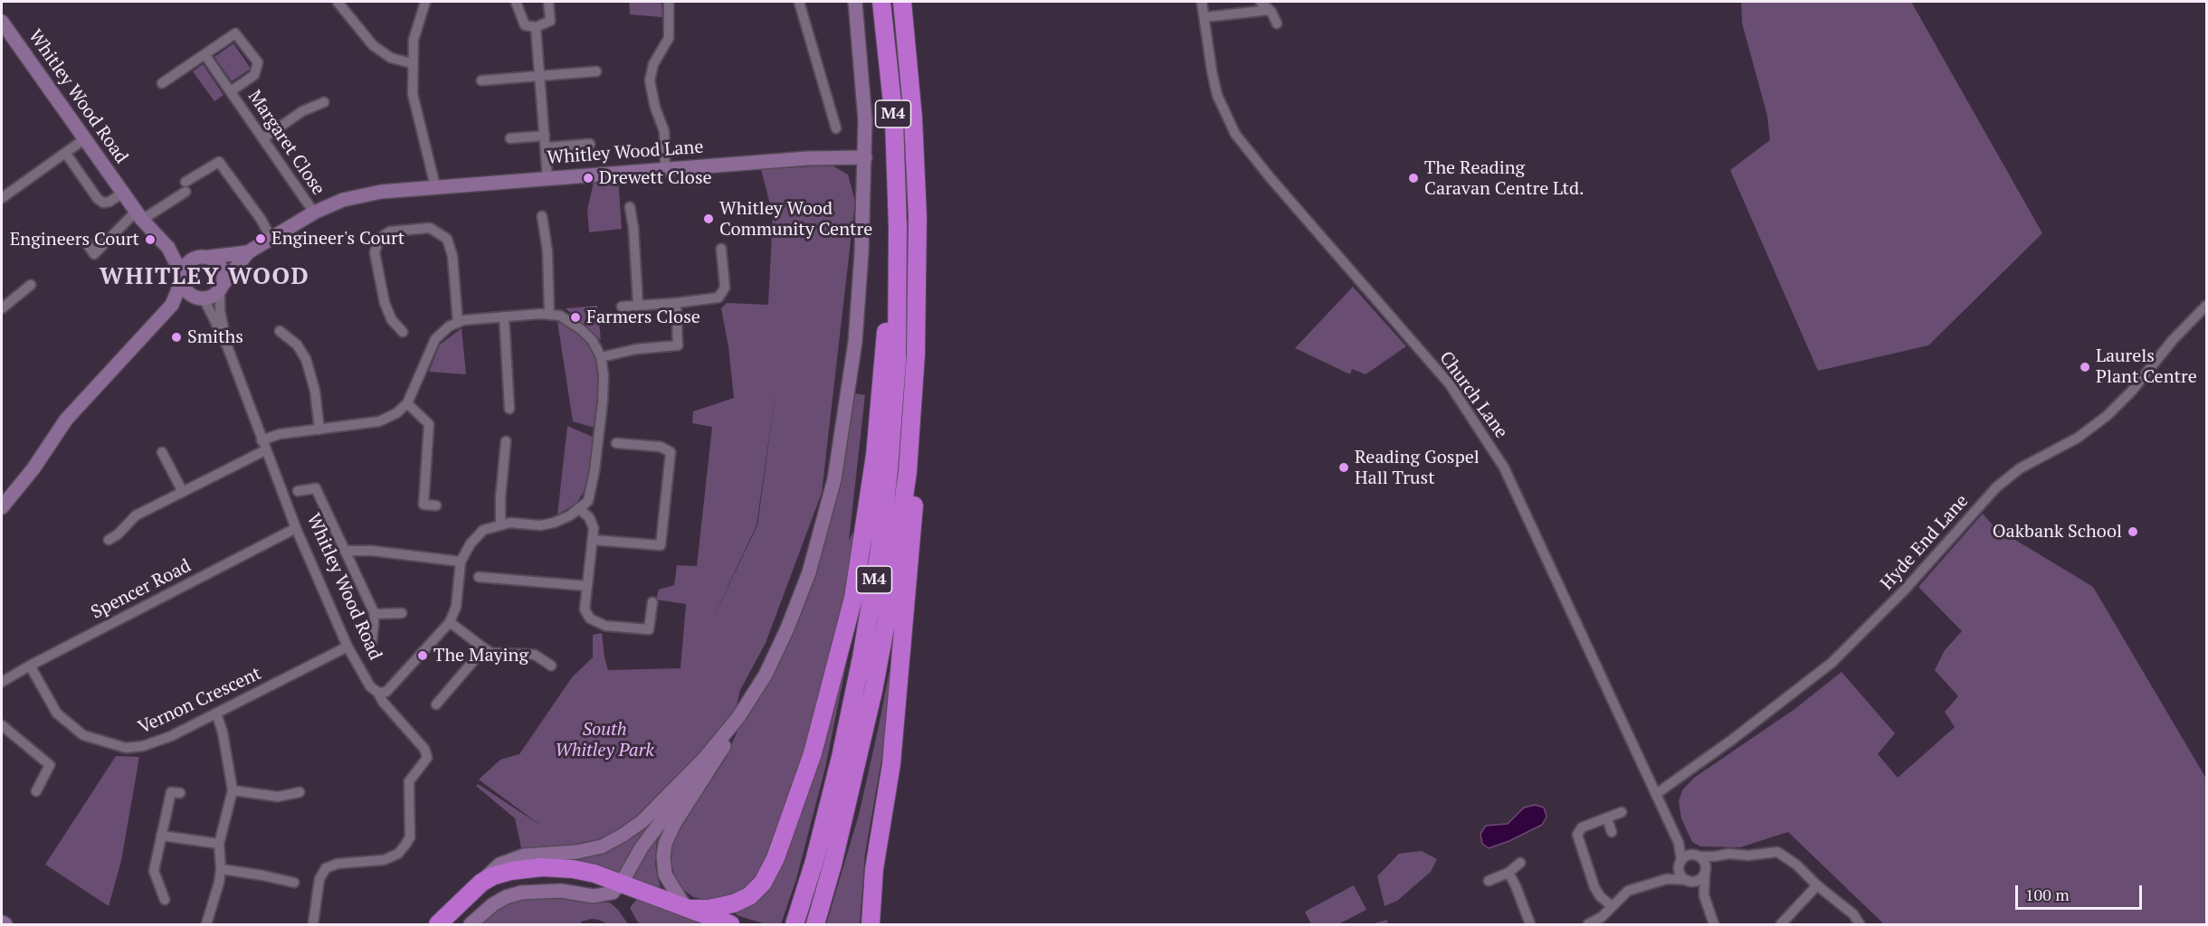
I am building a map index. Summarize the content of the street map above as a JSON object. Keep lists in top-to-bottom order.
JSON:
{
  "streets": {
    "highway": ["M4"],
    "main road": ["Whitley Wood Road", "Whitley Wood Lane"],
    "street": [
      "Margaret Close",
      "Church Lane",
      "Hyde End Lane",
      "Spencer Road",
      "Vernon Crescent"
    ]
  },
  "crossings": [
    ["Whitley Wood Road", "Whitley Wood Lane"],
    ["Whitley Wood Road", "Spencer Road"],
    ["Whitley Wood Road", "Vernon Crescent"],
    ["Margaret Close", "Whitley Wood Lane"],
    ["Church Lane", "Hyde End Lane"],
    ["Spencer Road", "Vernon Crescent"]
  ],
  "districts": ["WHITLEY WOOD"],
  "parks": ["South Whitley Park"],
  "places": [
    "Drewett Close",
    "The Reading Caravan Centre Ltd.",
    "Whitley Wood Community Centre",
    "Engineer's Court",
    "Engineers Court",
    "Farmers Close",
    "Smiths",
    "Laurels Plant Centre",
    "Reading Gospel Hall Trust",
    "Oakbank School",
    "The Maying"
  ],
  "scale_bar": "100 m"
}
